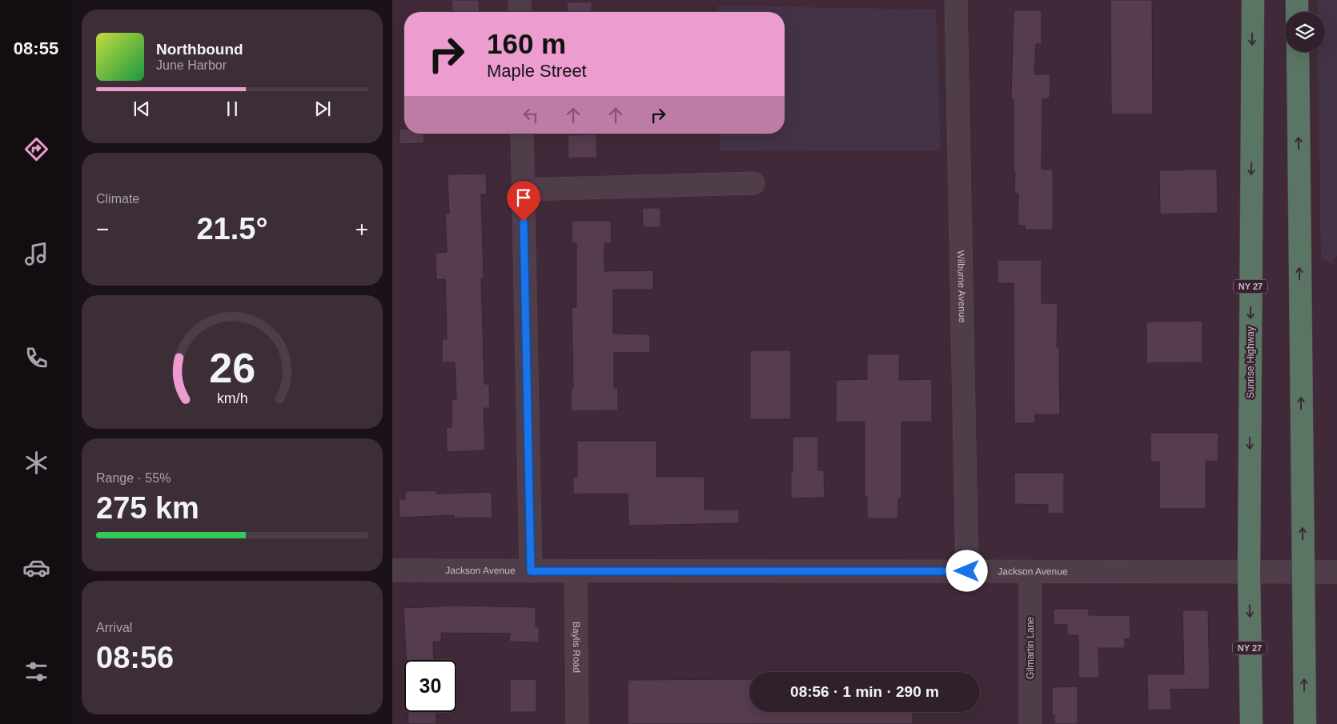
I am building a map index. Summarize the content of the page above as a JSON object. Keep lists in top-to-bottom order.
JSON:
{
  "streets": {
    "highway": ["NY 27", "Sunrise Highway"],
    "street": [
      "Wilburne Avenue",
      "Jackson Avenue",
      "Baylis Road",
      "Gilmartin Lane"
    ]
  },
  "crossings": [
    ["Wilburne Avenue", "Jackson Avenue"],
    ["Sunrise Highway", "Jackson Avenue"],
    ["Jackson Avenue", "Baylis Road"],
    ["Jackson Avenue", "Gilmartin Lane"]
  ],
  "page": {
    "tabs": "08:55",
    "turn": ["160 m", "Maple Street"],
    "song": ["Northbound", "June Harbor"],
    "tile": [
      "Climate",
      ["Range · 55%", "275 km"],
      ["Arrival", "08:56"]
    ],
    "heat": ["−", "21.5°", "+"],
    "limit": "30",
    "trip": "08:56 · 1 min · 290 m",
    "gauge": ["26", "km/h"]
  }
}
